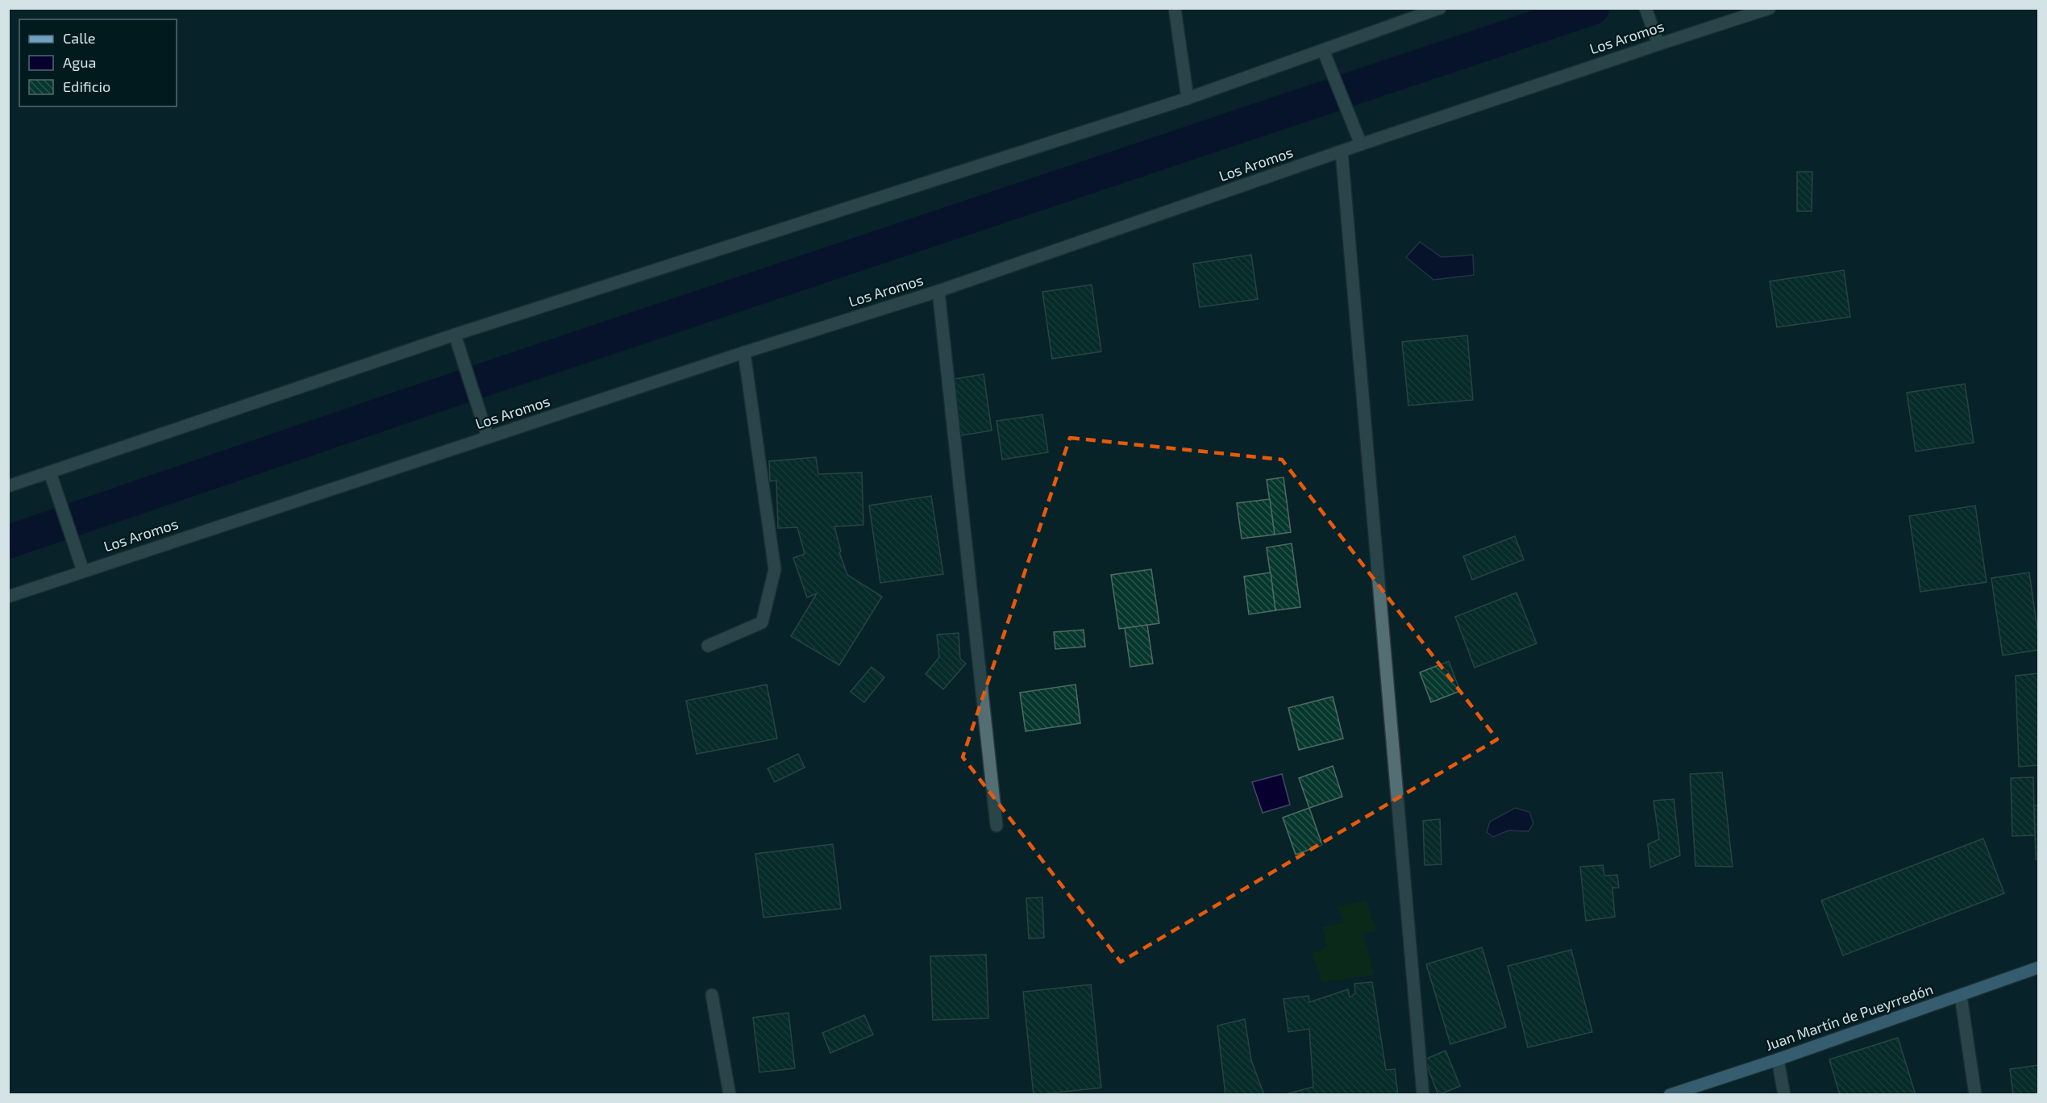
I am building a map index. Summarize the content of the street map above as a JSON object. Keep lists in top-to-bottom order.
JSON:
{
  "streets": {
    "main road": ["Juan Martín de Pueyrredón"],
    "street": ["Los Aromos"]
  },
  "legend": ["Calle", "Agua", "Edificio"]
}
